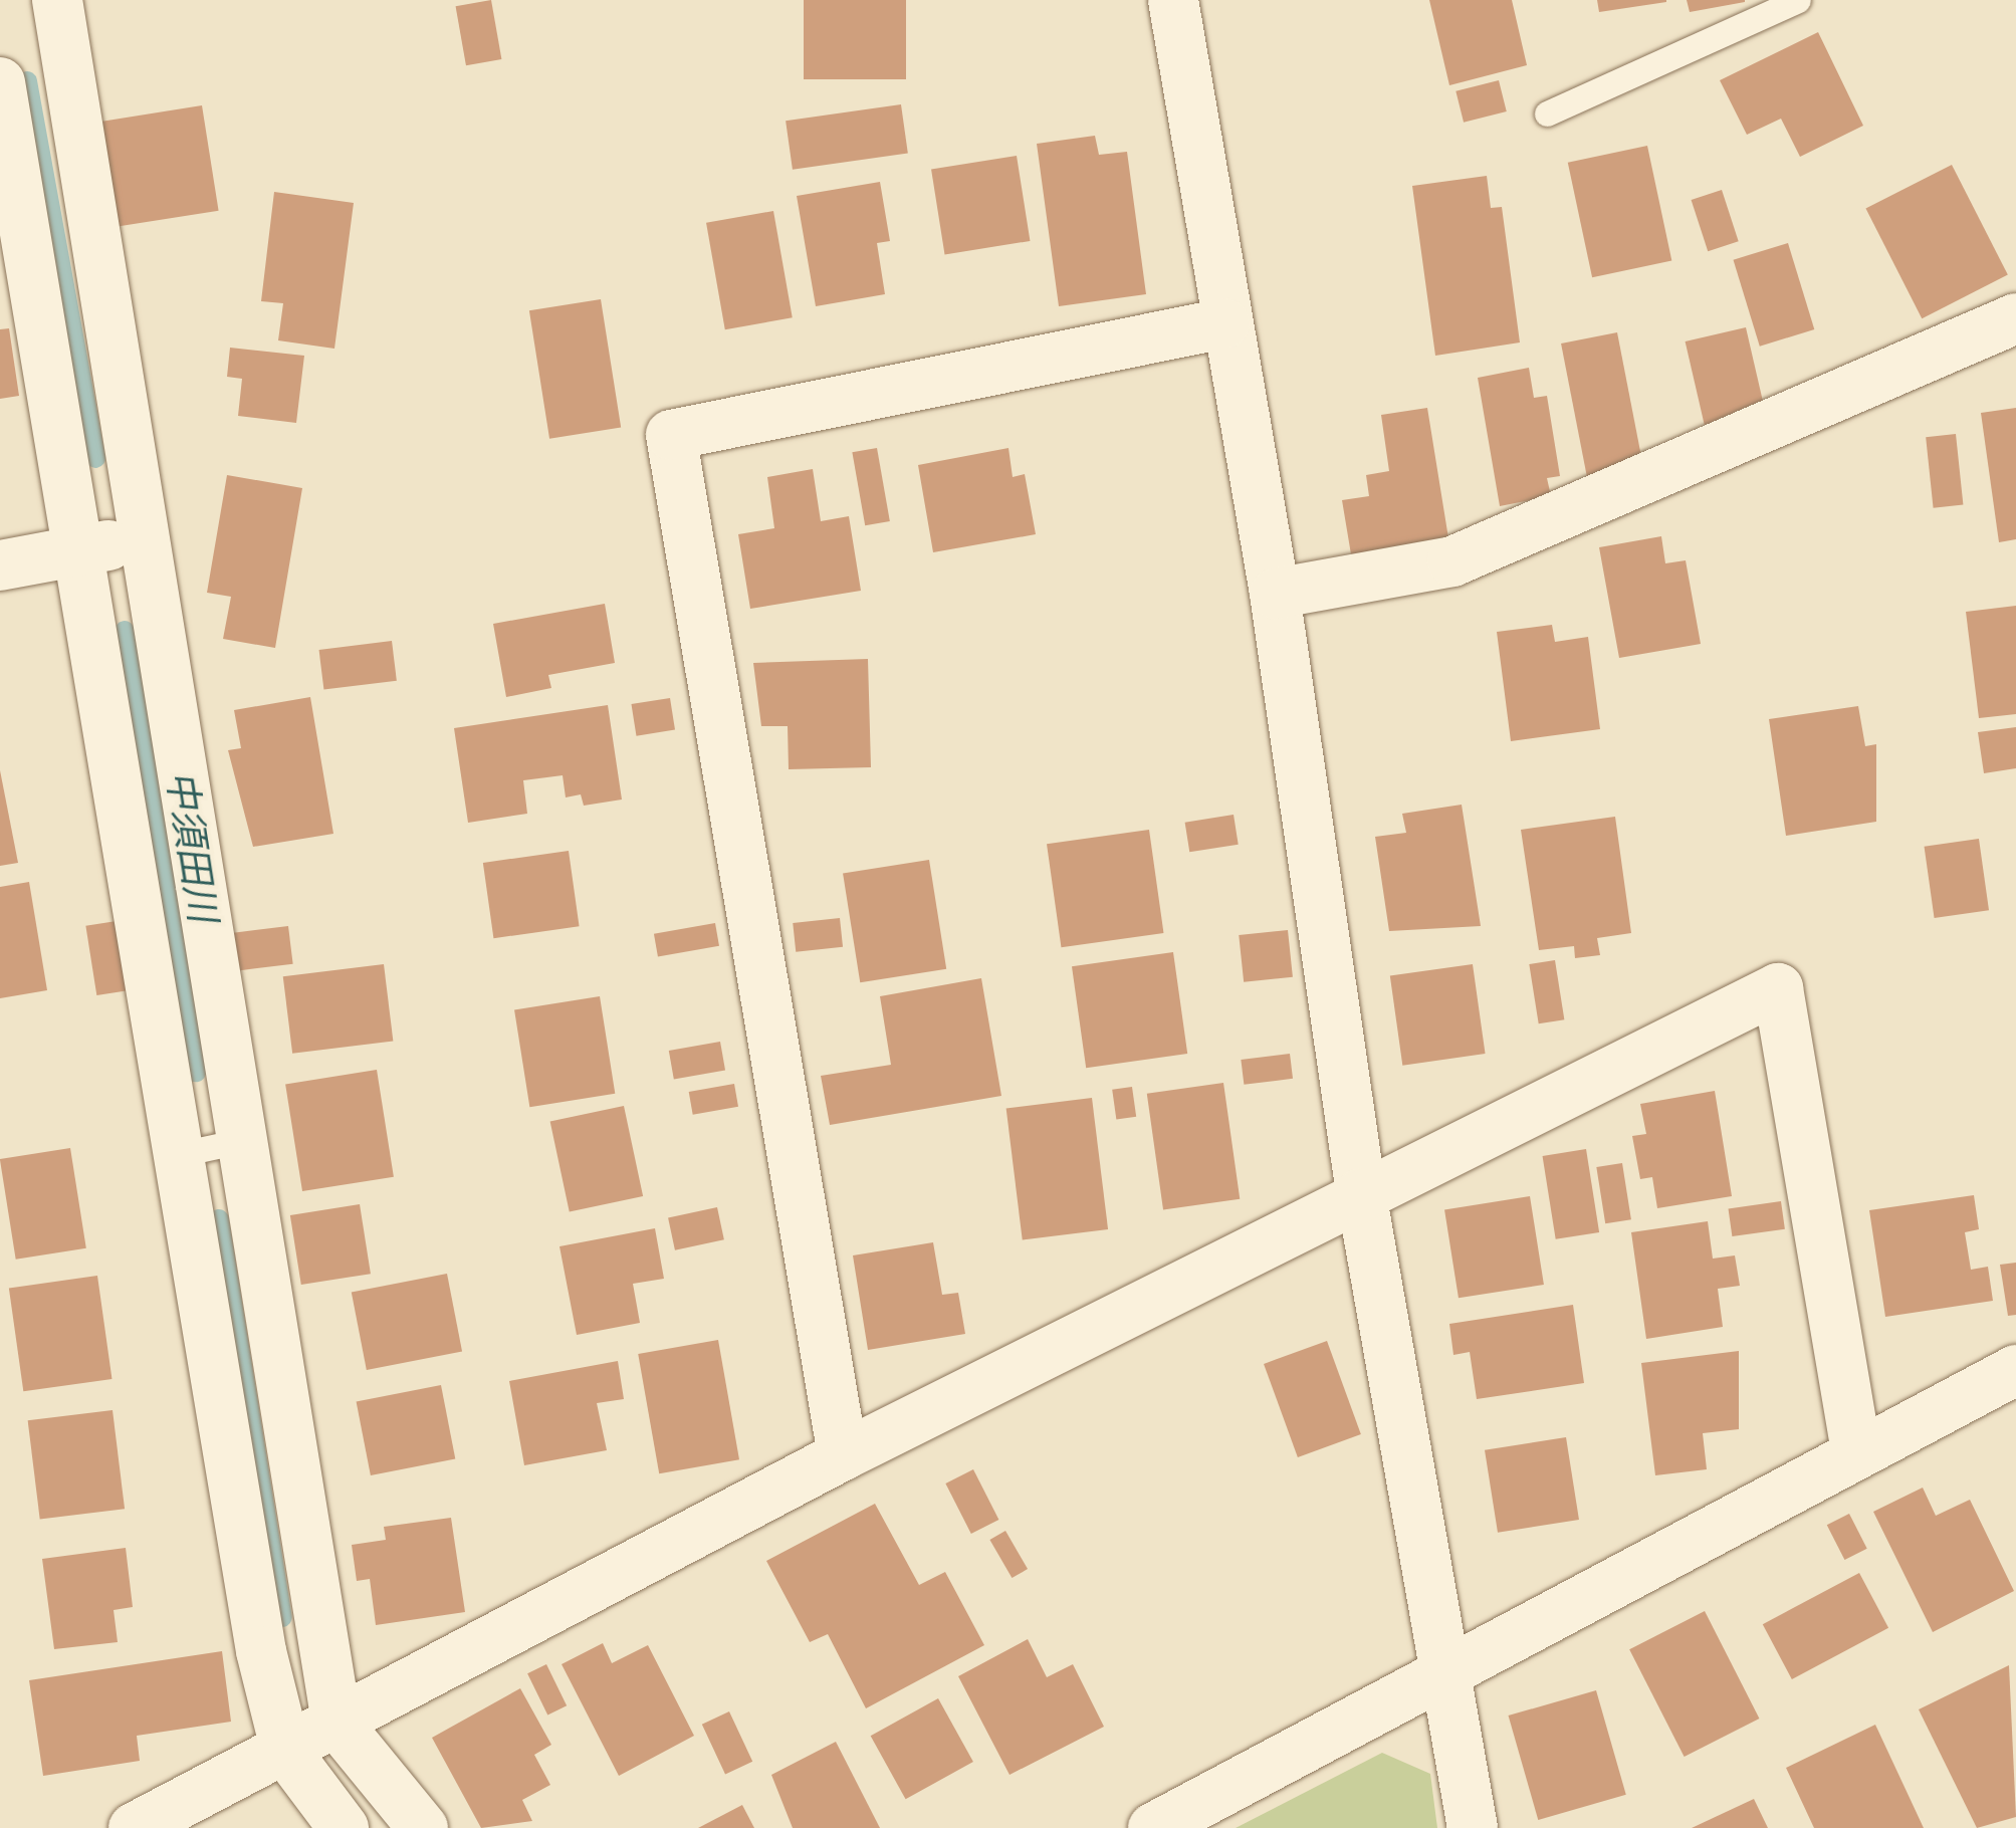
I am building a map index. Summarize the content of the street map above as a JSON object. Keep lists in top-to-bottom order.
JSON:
{
  "water": ["中須田川"]
}
